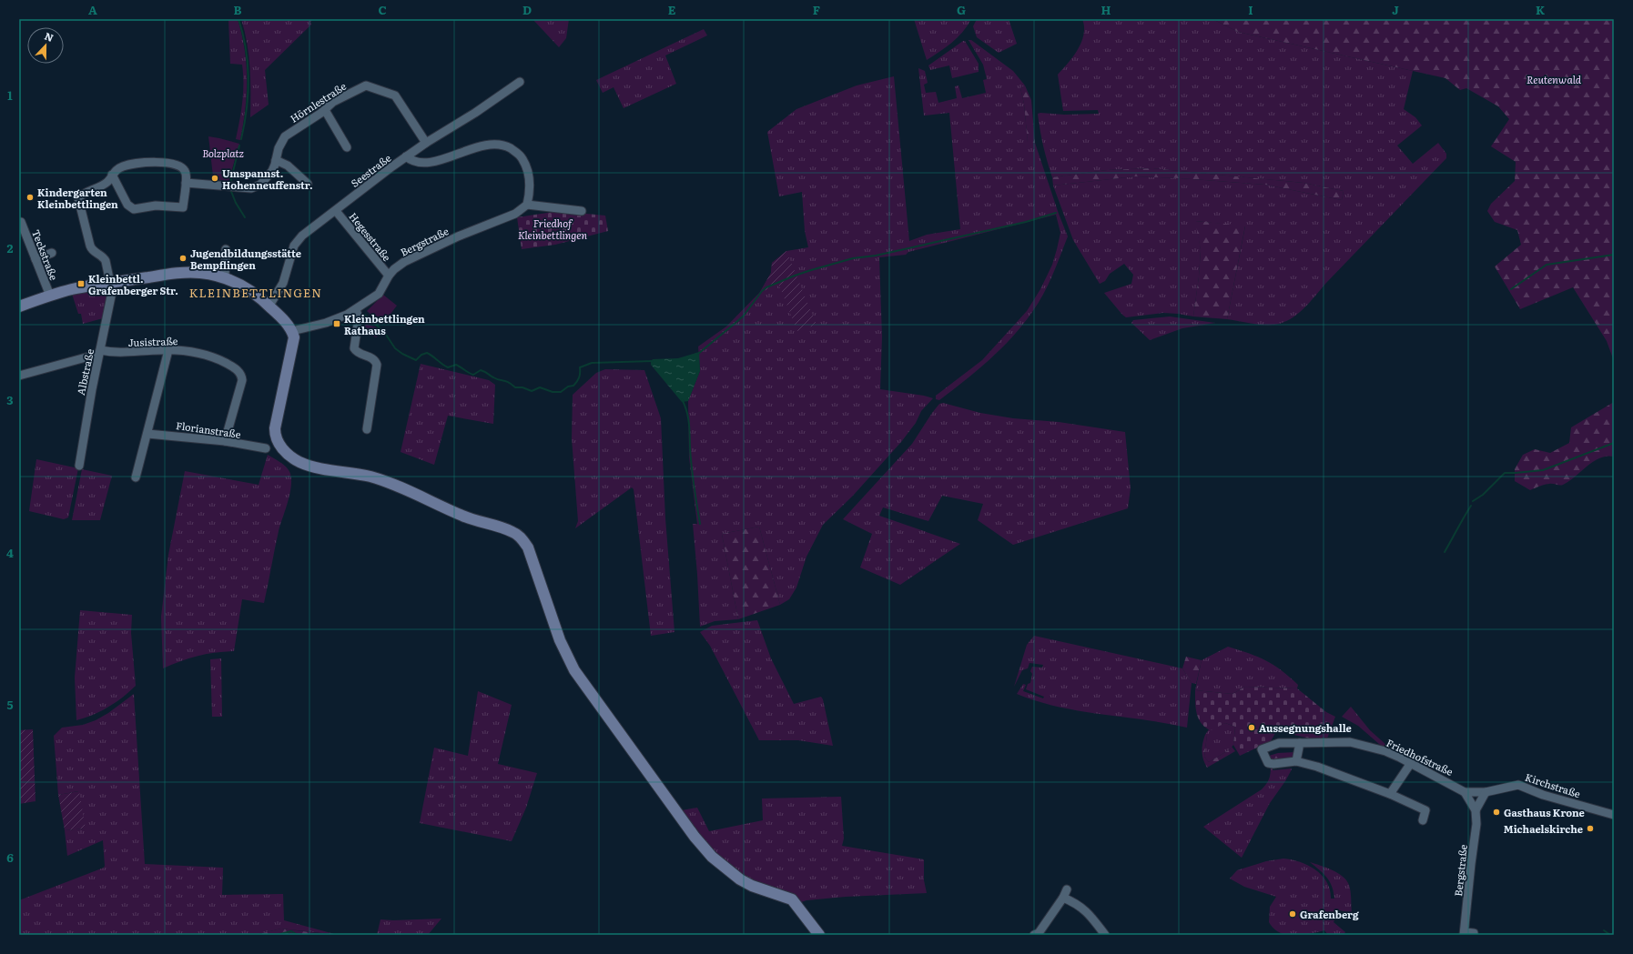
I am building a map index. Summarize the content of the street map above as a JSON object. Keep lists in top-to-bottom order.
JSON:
{
  "streets": {
    "street": [
      "Hörnlestraße",
      "Seestraße",
      "Hegesstraße",
      "Bergstraße",
      "Teckstraße",
      "Jusistraße",
      "Albstraße",
      "Florianstraße",
      "Friedhofstraße",
      "Kirchstraße"
    ]
  },
  "crossings": [
    ["Hörnlestraße", "Seestraße"],
    ["Seestraße", "Hegesstraße"],
    ["Hegesstraße", "Bergstraße"],
    ["Bergstraße", "Friedhofstraße"],
    ["Jusistraße", "Albstraße"],
    ["Jusistraße", "Florianstraße"],
    ["Friedhofstraße", "Kirchstraße"]
  ],
  "districts": ["KLEINBETTLINGEN"],
  "parks": ["Reutenwald", "Bolzplatz", "Friedhof Kleinbettlingen"],
  "places": {
    "other": [
      "Umspannst. Hohenneuffenstr.",
      "Kindergarten Kleinbettlingen",
      "Jugendbildungsstätte Bempflingen",
      "Aussegnungshalle",
      "Gasthaus Krone",
      "Michaelskirche",
      "Grafenberg"
    ],
    "transit": ["Kleinbettl. Grafenberger Str.", "Kleinbettlingen Rathaus"]
  },
  "north": "top",
  "grid": {
    "columns": [
      "A",
      "B",
      "C",
      "D",
      "E",
      "F",
      "G",
      "H",
      "I",
      "J",
      "K"
    ],
    "rows": [
      "1",
      "2",
      "3",
      "4",
      "5",
      "6"
    ]
  }
}
